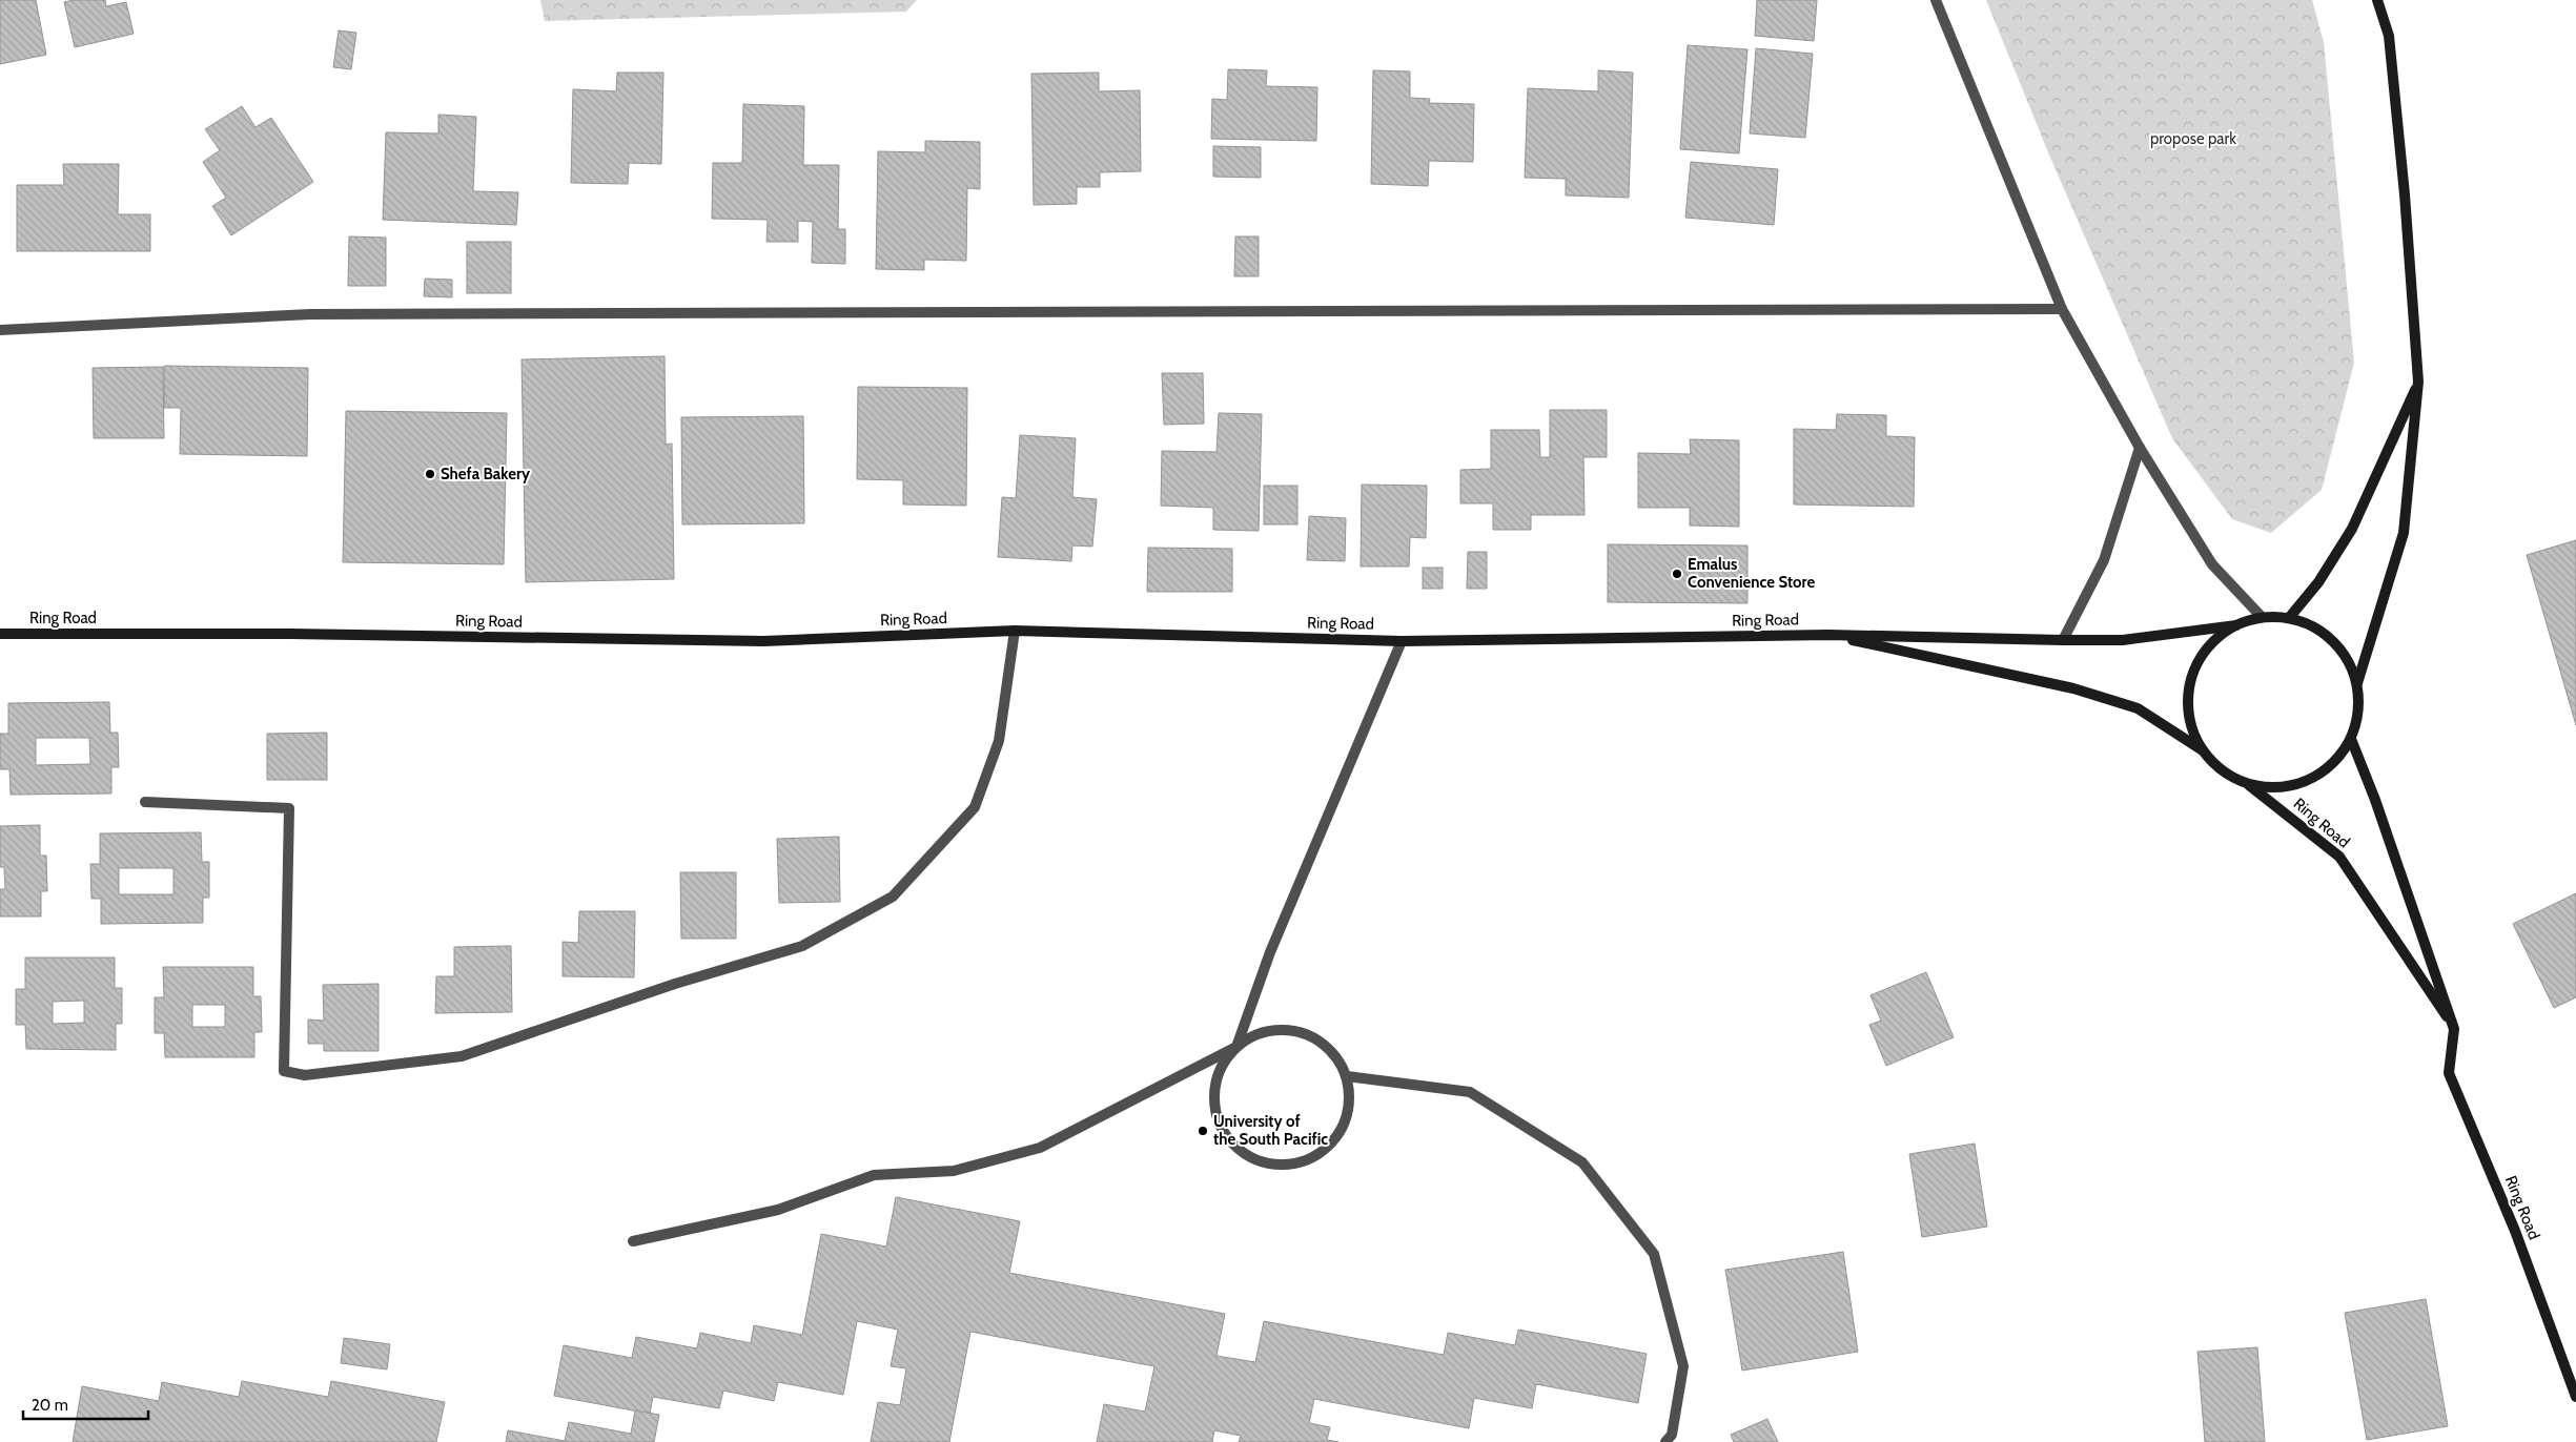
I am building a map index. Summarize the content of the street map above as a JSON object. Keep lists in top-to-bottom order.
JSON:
{
  "streets": {
    "main road": ["Ring Road"]
  },
  "parks": ["propose park"],
  "places": ["Shefa Bakery", "Emalus Convenience Store", "University of the South Pacific"],
  "scale_bar": "20 m"
}
